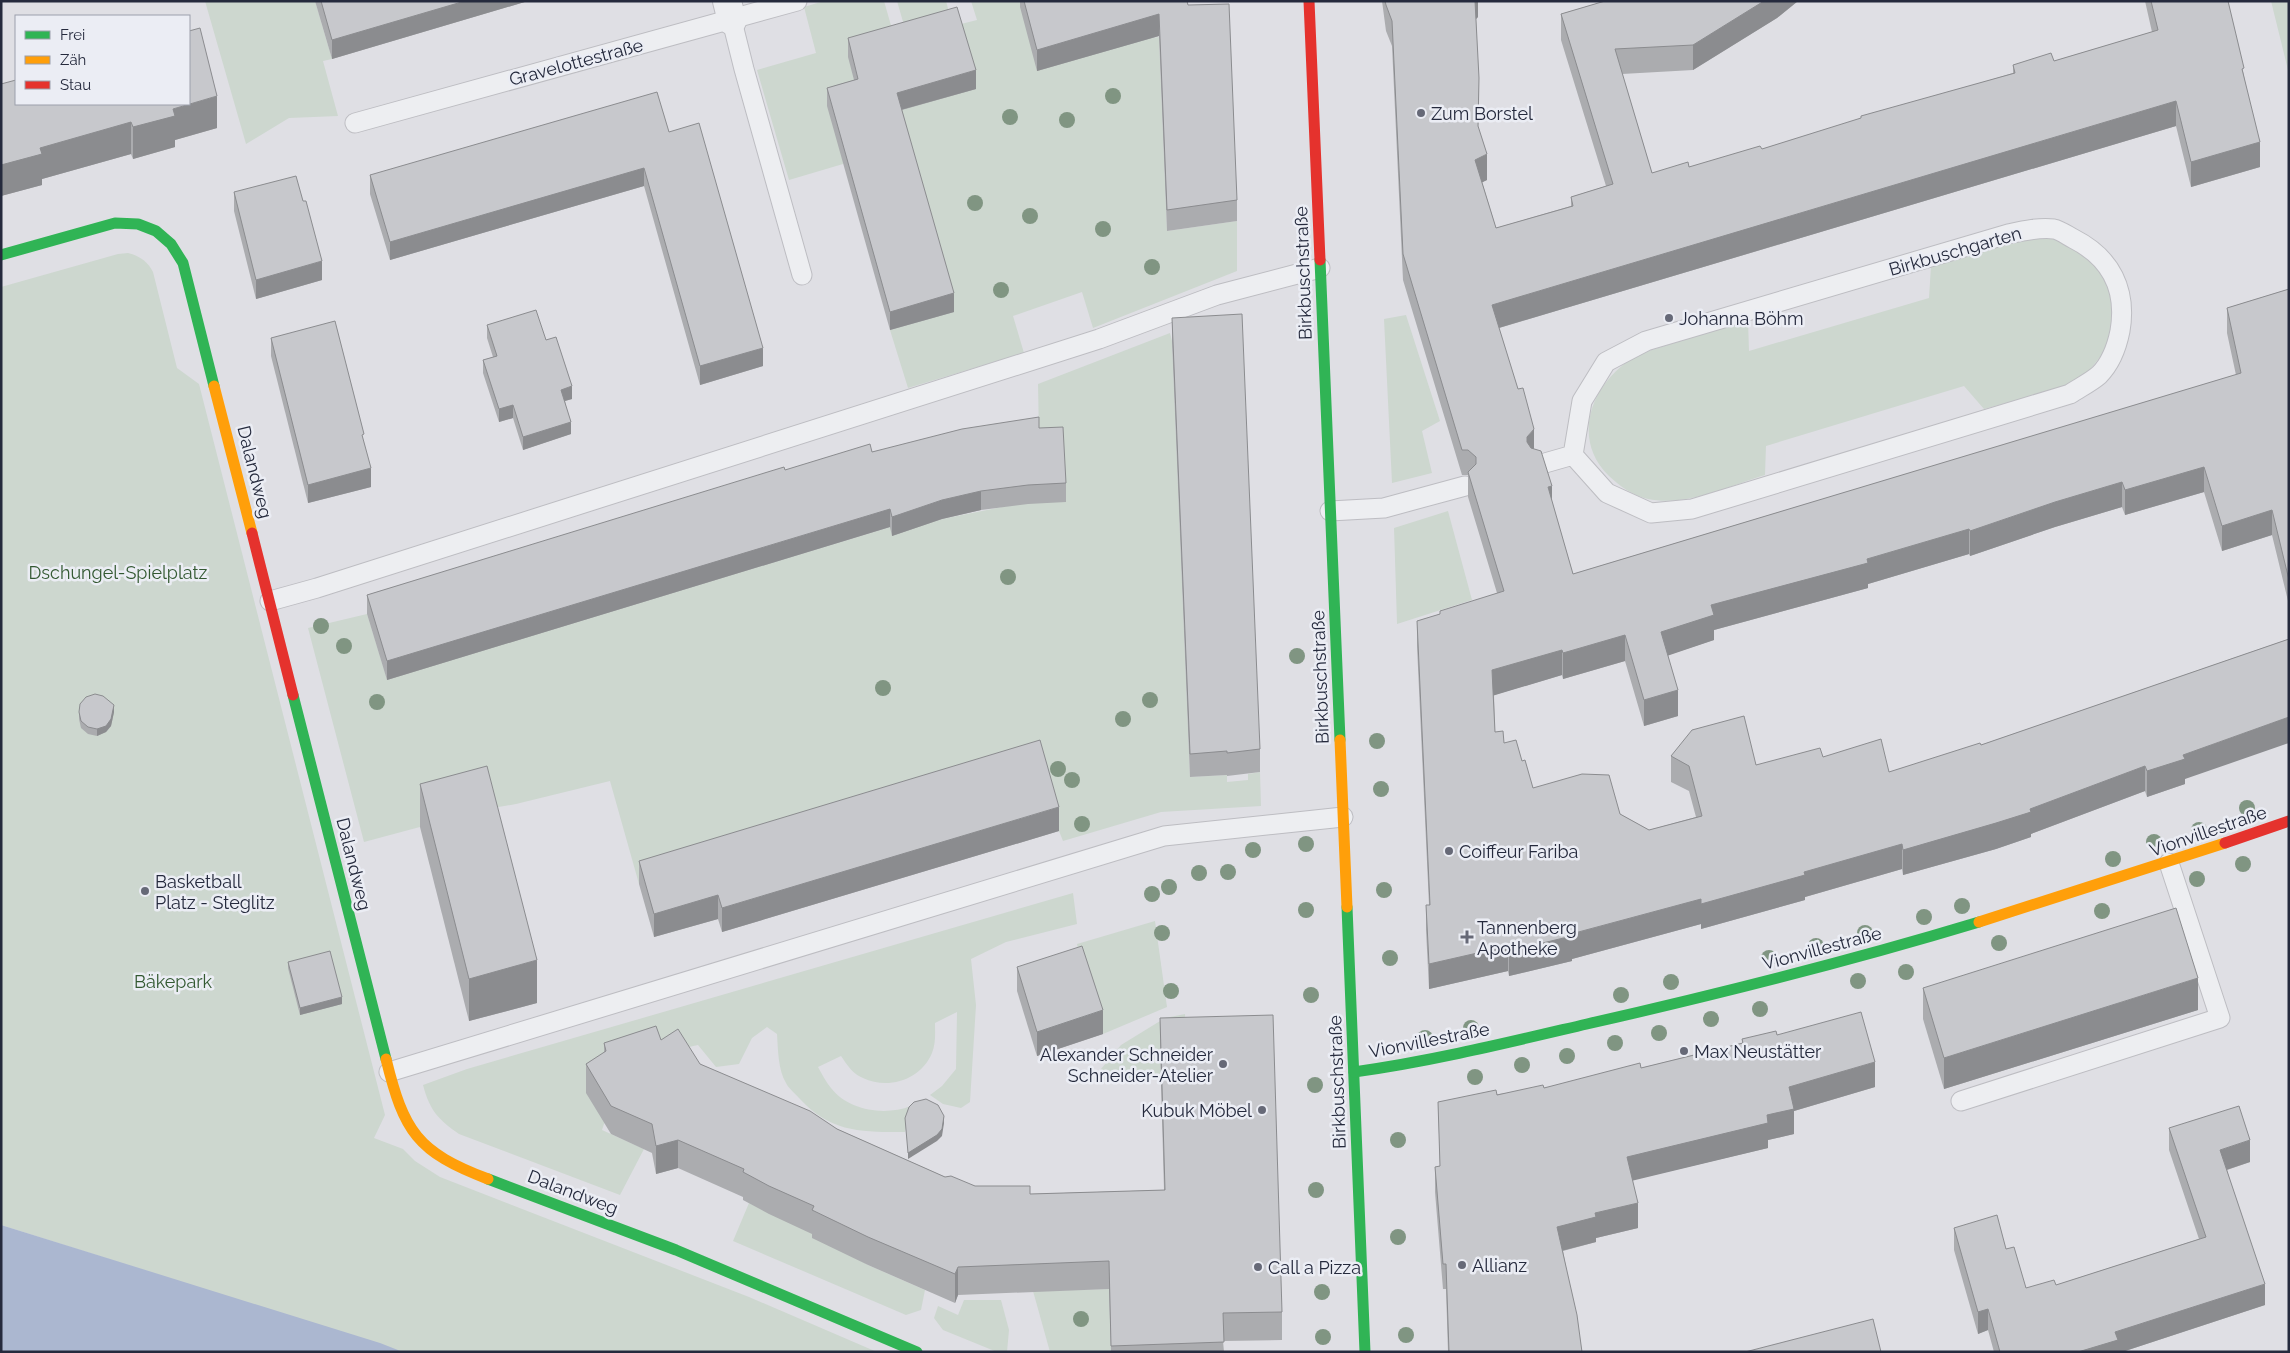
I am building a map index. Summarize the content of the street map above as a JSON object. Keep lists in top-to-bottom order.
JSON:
{
  "streets": {
    "street": ["Birkbuschstraße", "Dalandweg", "Vionvillestraße"],
    "lane": ["Gravelottestraße", "Birkbuschgarten"]
  },
  "crossings": [
    ["Birkbuschstraße", "Vionvillestraße"]
  ],
  "parks": ["Dschungel-Spielplatz", "Bäkepark"],
  "places": {
    "other": [
      "Zum Borstel",
      "Johanna Böhm",
      "Coiffeur Fariba",
      "Basketball Platz - Steglitz",
      "Max Neustätter",
      "Alexander Schneider Schneider-Atelier",
      "Kubuk Möbel",
      "Allianz",
      "Call a Pizza"
    ],
    "health": ["Tannenberg Apotheke"]
  },
  "legend": ["Frei", "Zäh", "Stau"]
}
